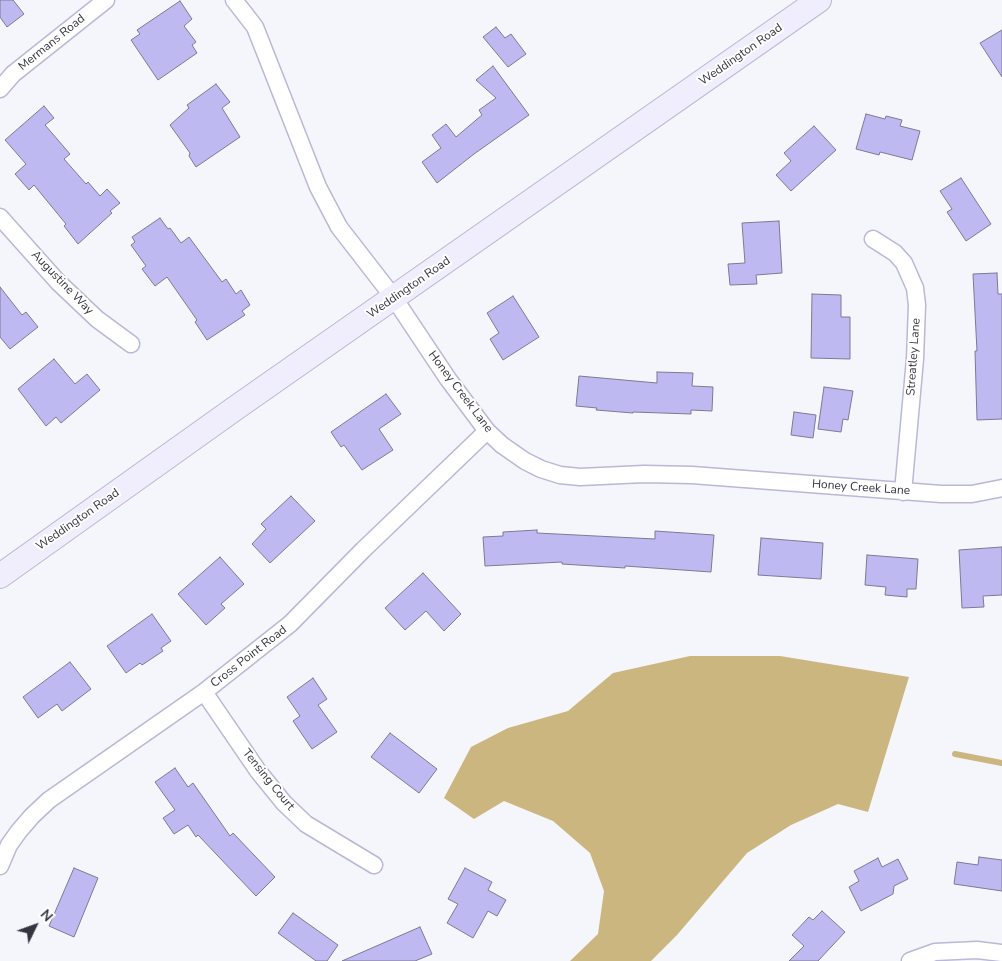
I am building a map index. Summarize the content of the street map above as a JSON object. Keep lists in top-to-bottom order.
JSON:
{
  "streets": {
    "main road": ["Weddington Road"],
    "street": [
      "Mermans Road",
      "Augustine Way",
      "Streatley Lane",
      "Honey Creek Lane",
      "Cross Point Road",
      "Tensing Court"
    ]
  },
  "crossings": [
    ["Weddington Road", "Honey Creek Lane"],
    ["Streatley Lane", "Honey Creek Lane"],
    ["Honey Creek Lane", "Cross Point Road"],
    ["Cross Point Road", "Tensing Court"]
  ],
  "north": "top right"
}
